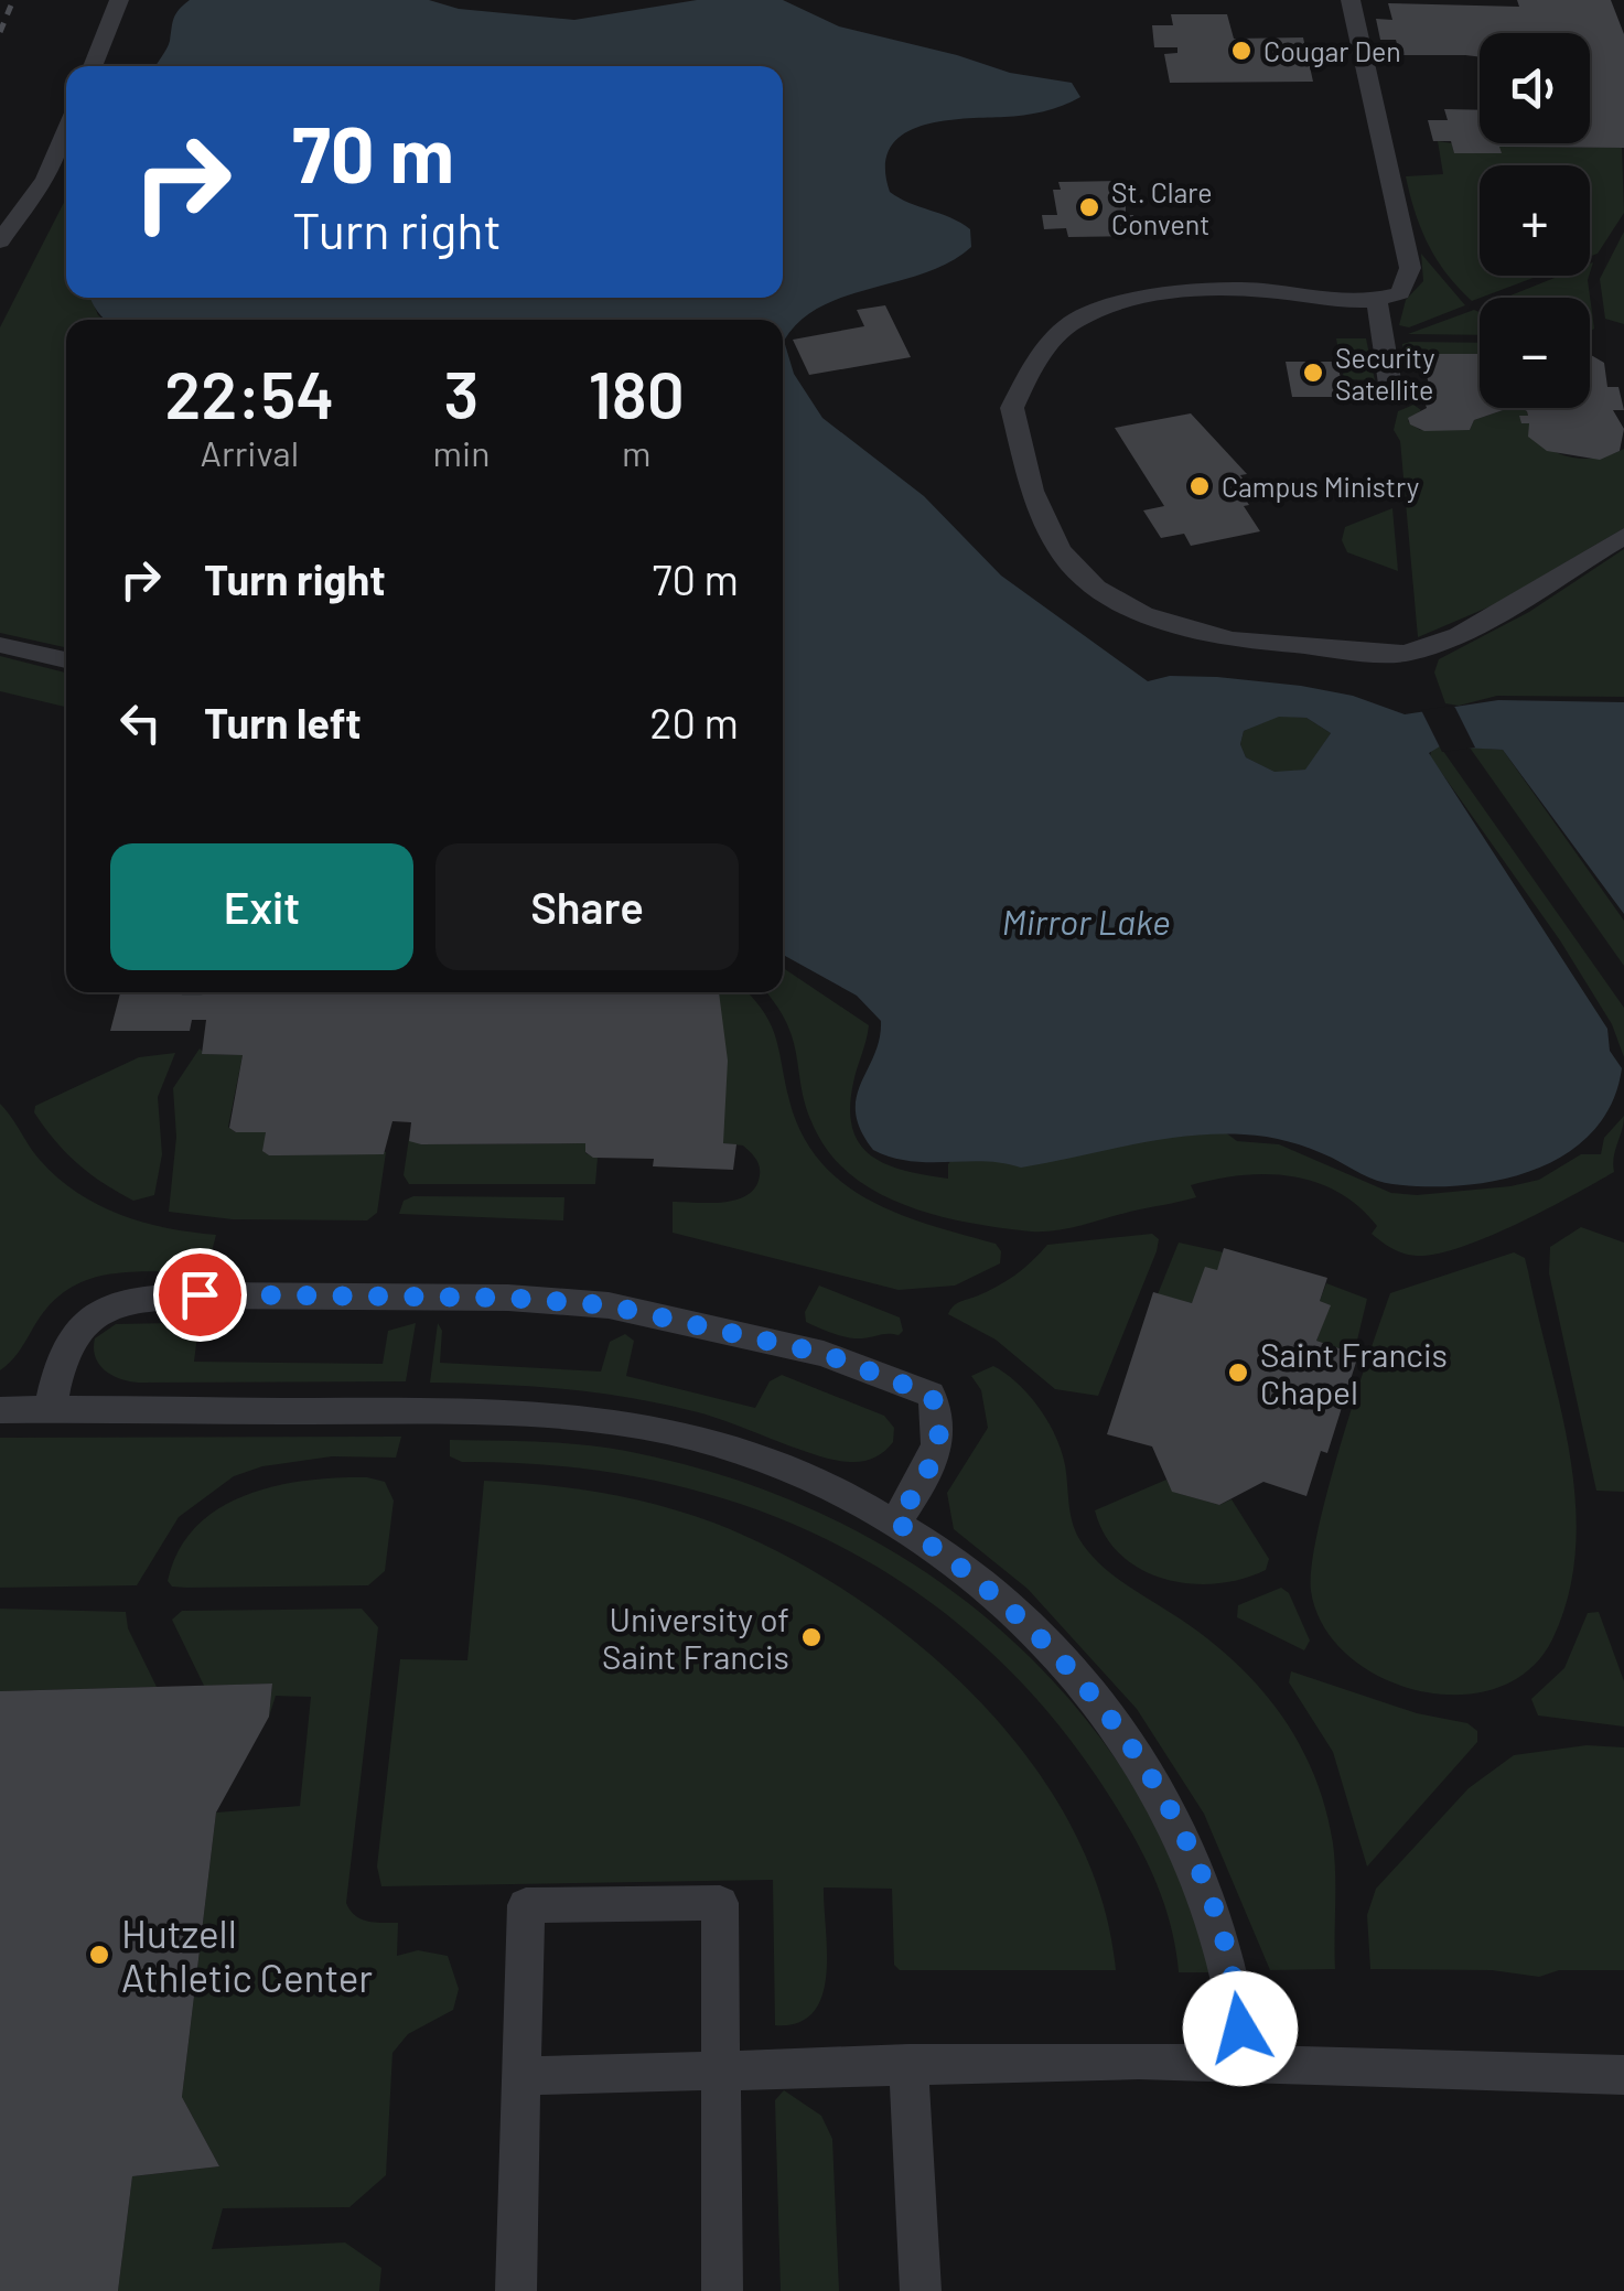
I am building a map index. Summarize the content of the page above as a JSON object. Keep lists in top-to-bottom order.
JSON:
{
  "water": ["Mirror Lake"],
  "places": [
    "Cougar Den",
    "St. Clare Convent",
    "Security Satellite",
    "Campus Ministry",
    "Saint Francis Chapel",
    "University of Saint Francis",
    "Hutzell Athletic Center"
  ],
  "page": {
    "map_buttons": ["+", "−"],
    "turn": ["70 m", "Turn right"],
    "eta": [
      "22:54",
      "Arrival",
      "3",
      "min",
      "180",
      "m"
    ],
    "list": [
      {
        "name": "Turn right",
        "value": "70 m"
      },
      {
        "name": "Turn left",
        "value": "20 m"
      }
    ],
    "buttons": ["Exit", "Share"]
  }
}
